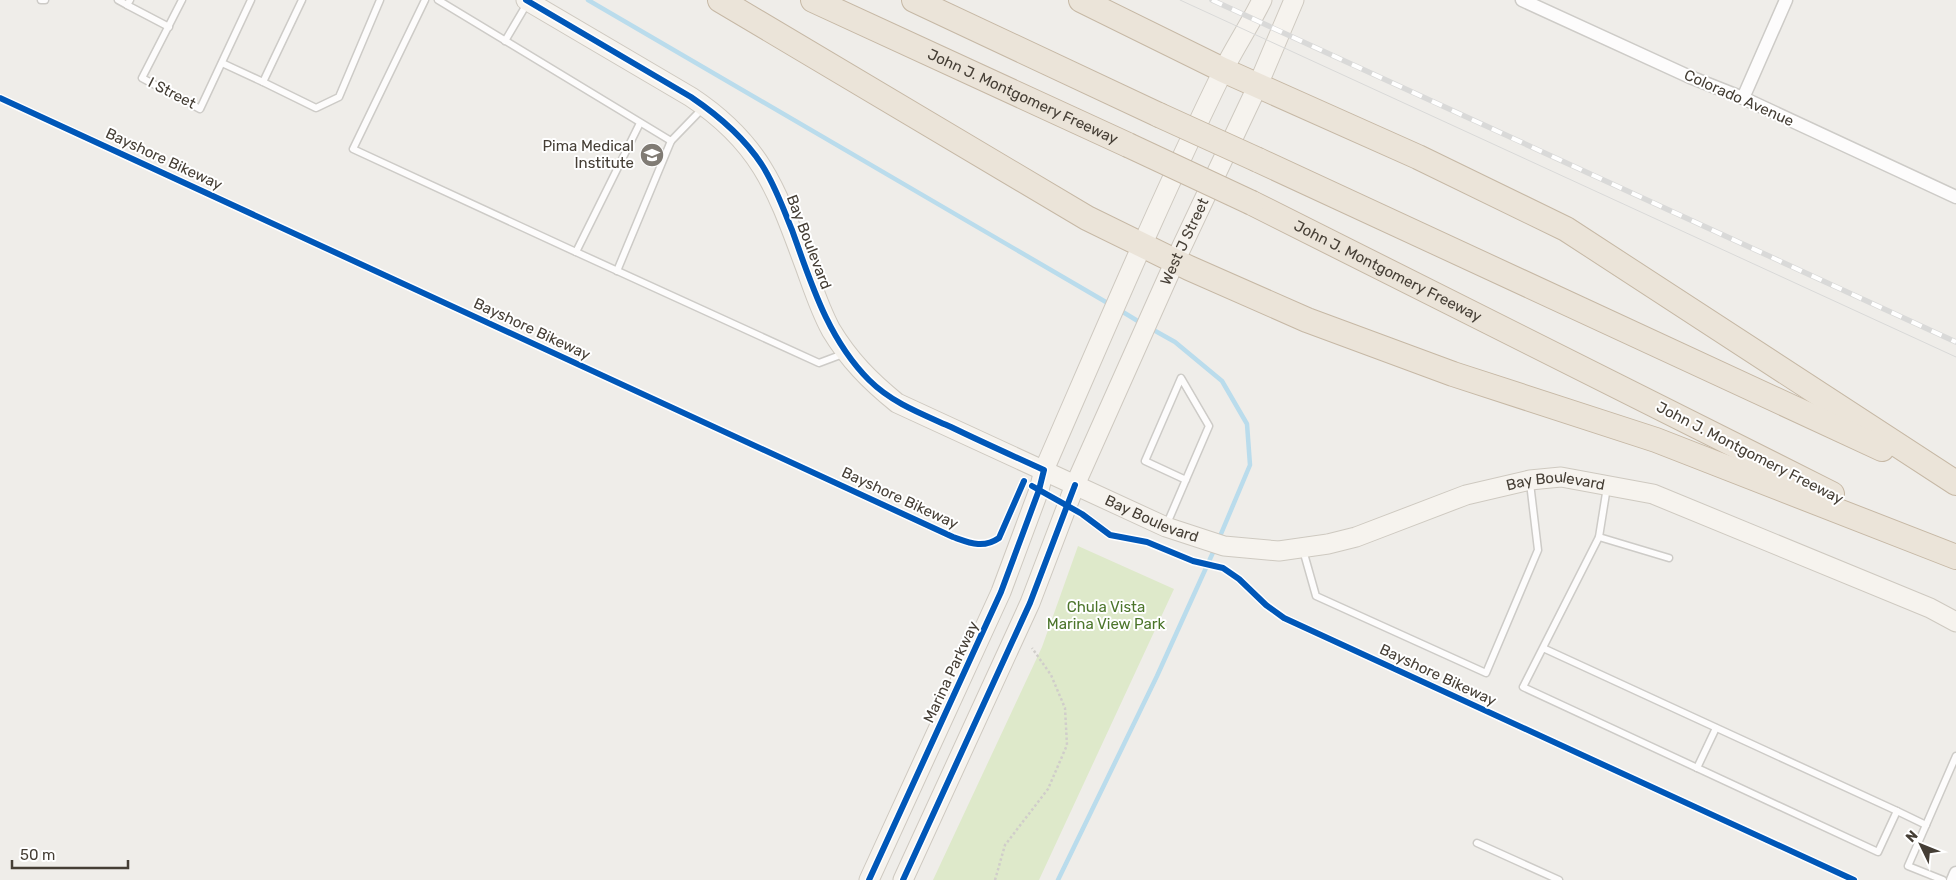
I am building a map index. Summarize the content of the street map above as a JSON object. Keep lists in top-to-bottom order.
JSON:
{
  "streets": {
    "highway": ["John J. Montgomery Freeway"],
    "main road": ["Bay Boulevard", "West J Street", "Marina Parkway"],
    "street": ["Colorado Avenue"],
    "lane": ["I Street"],
    "cycle path": ["Bayshore Bikeway"]
  },
  "crossings": [
    ["Bay Boulevard", "West J Street"],
    ["Bay Boulevard", "Marina Parkway"]
  ],
  "parks": ["Chula Vista Marina View Park"],
  "places": {
    "school or university": ["Pima Medical Institute"]
  },
  "scale_bar": "50 m",
  "north": "top left"
}
